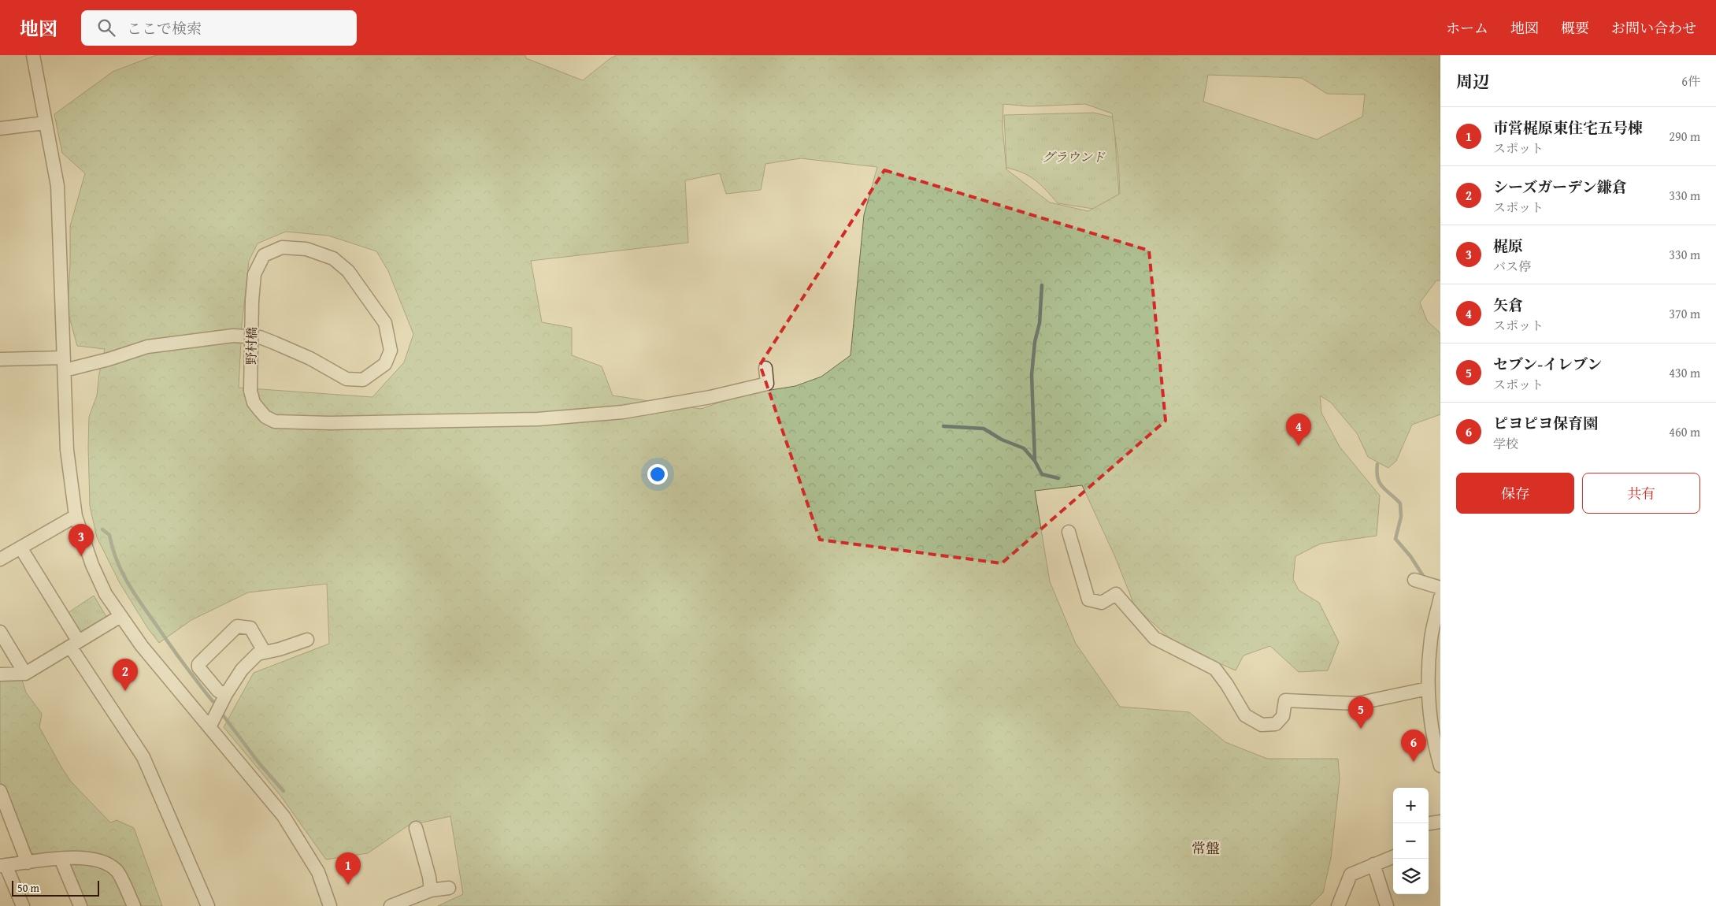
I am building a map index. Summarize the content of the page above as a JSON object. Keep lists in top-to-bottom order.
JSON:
{
  "streets": {
    "street": ["野村橋"]
  },
  "districts": ["常盤"],
  "parks": ["グラウンド"],
  "scale_bar": "50 m",
  "page": {
    "header": "地図",
    "search": "ここで検索",
    "nav": [
      "ホーム",
      "地図",
      "概要",
      "お問い合わせ"
    ],
    "heading": ["周辺", "6件"],
    "list": [
      {
        "mark": "1",
        "name": "市営梶原東住宅五号棟",
        "note": "スポット",
        "value": "290 m"
      },
      {
        "mark": "2",
        "name": "シーズガーデン鎌倉",
        "note": "スポット",
        "value": "330 m"
      },
      {
        "mark": "3",
        "name": "梶原",
        "note": "バス停",
        "value": "330 m"
      },
      {
        "mark": "4",
        "name": "矢倉",
        "note": "スポット",
        "value": "370 m"
      },
      {
        "mark": "5",
        "name": "セブン-イレブン",
        "note": "スポット",
        "value": "430 m"
      },
      {
        "mark": "6",
        "name": "ピヨピヨ保育園",
        "note": "学校",
        "value": "460 m"
      }
    ],
    "pins": [
      "4",
      "3",
      "2",
      "5",
      "6",
      "1"
    ],
    "buttons": ["保存", "共有"],
    "map_buttons": ["+", "−"],
    "scale": "50 m"
  }
}
